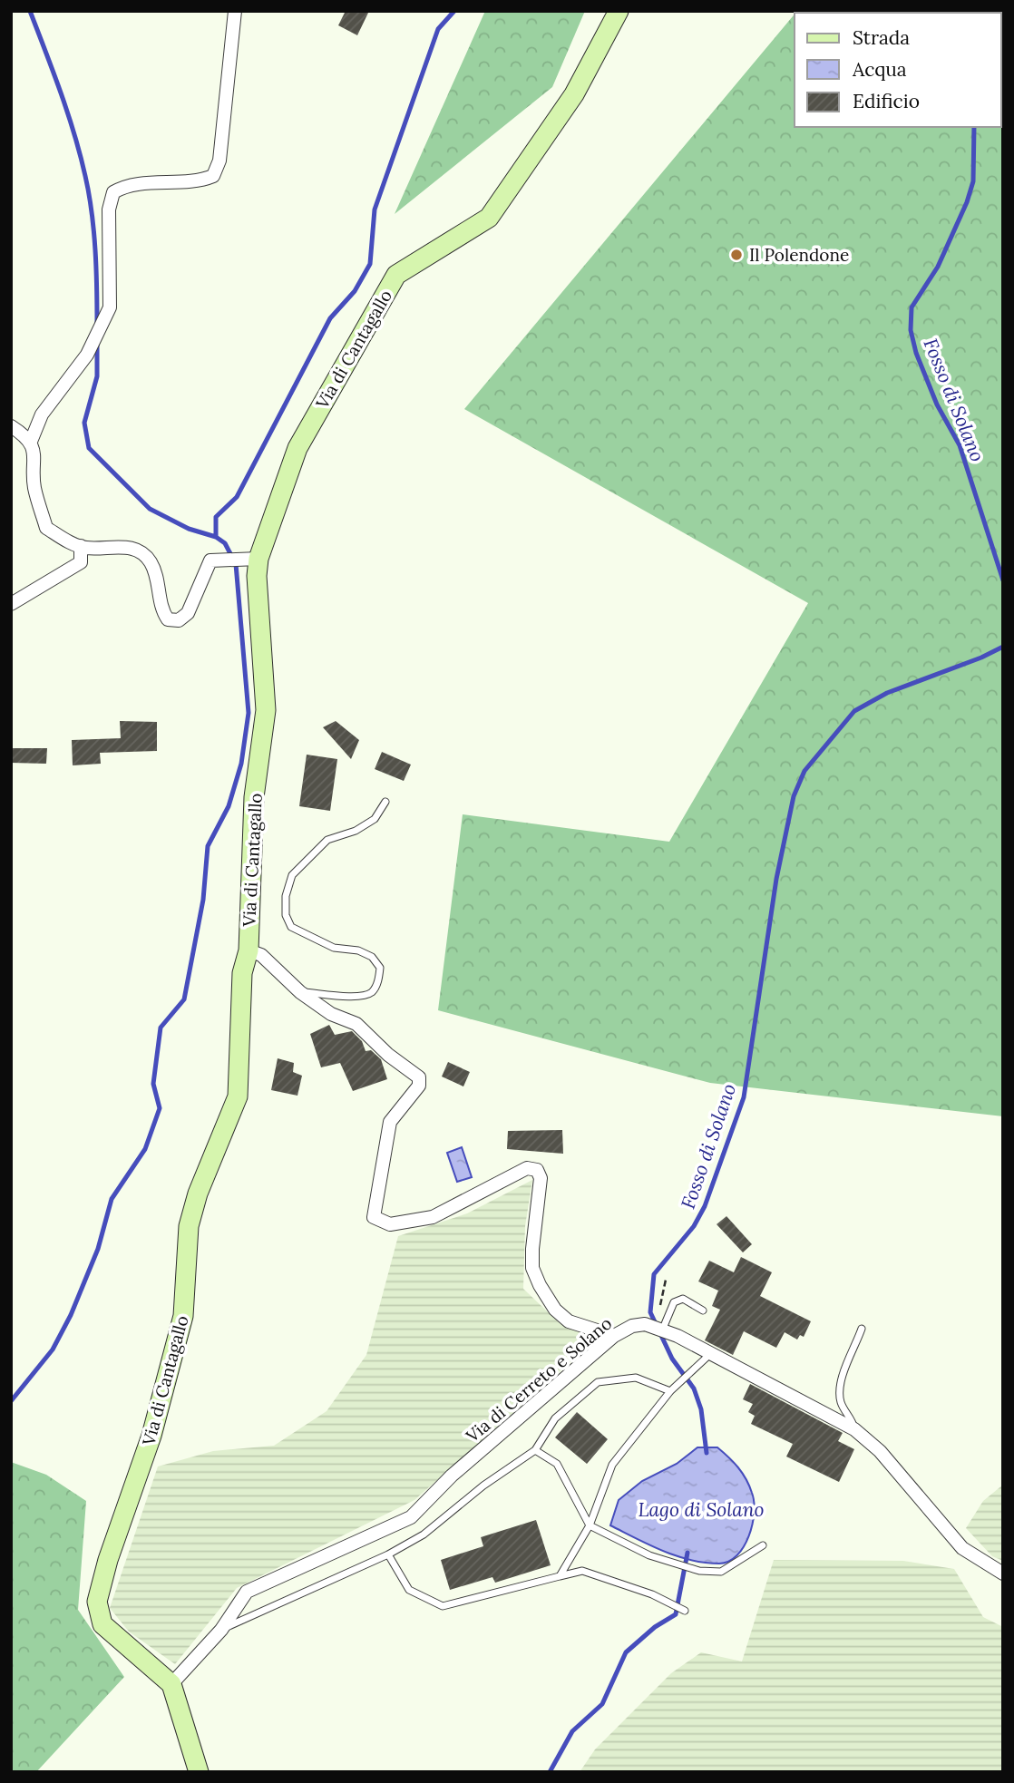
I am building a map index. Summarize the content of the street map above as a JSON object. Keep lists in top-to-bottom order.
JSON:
{
  "streets": {
    "street": ["Via di Cantagallo", "Via di Cerreto e Solano"]
  },
  "crossings": [
    ["Via di Cantagallo", "Via di Cerreto e Solano"]
  ],
  "water": ["Fosso di Solano", "Lago di Solano"],
  "places": ["Il Polendone"],
  "legend": ["Strada", "Acqua", "Edificio"]
}
